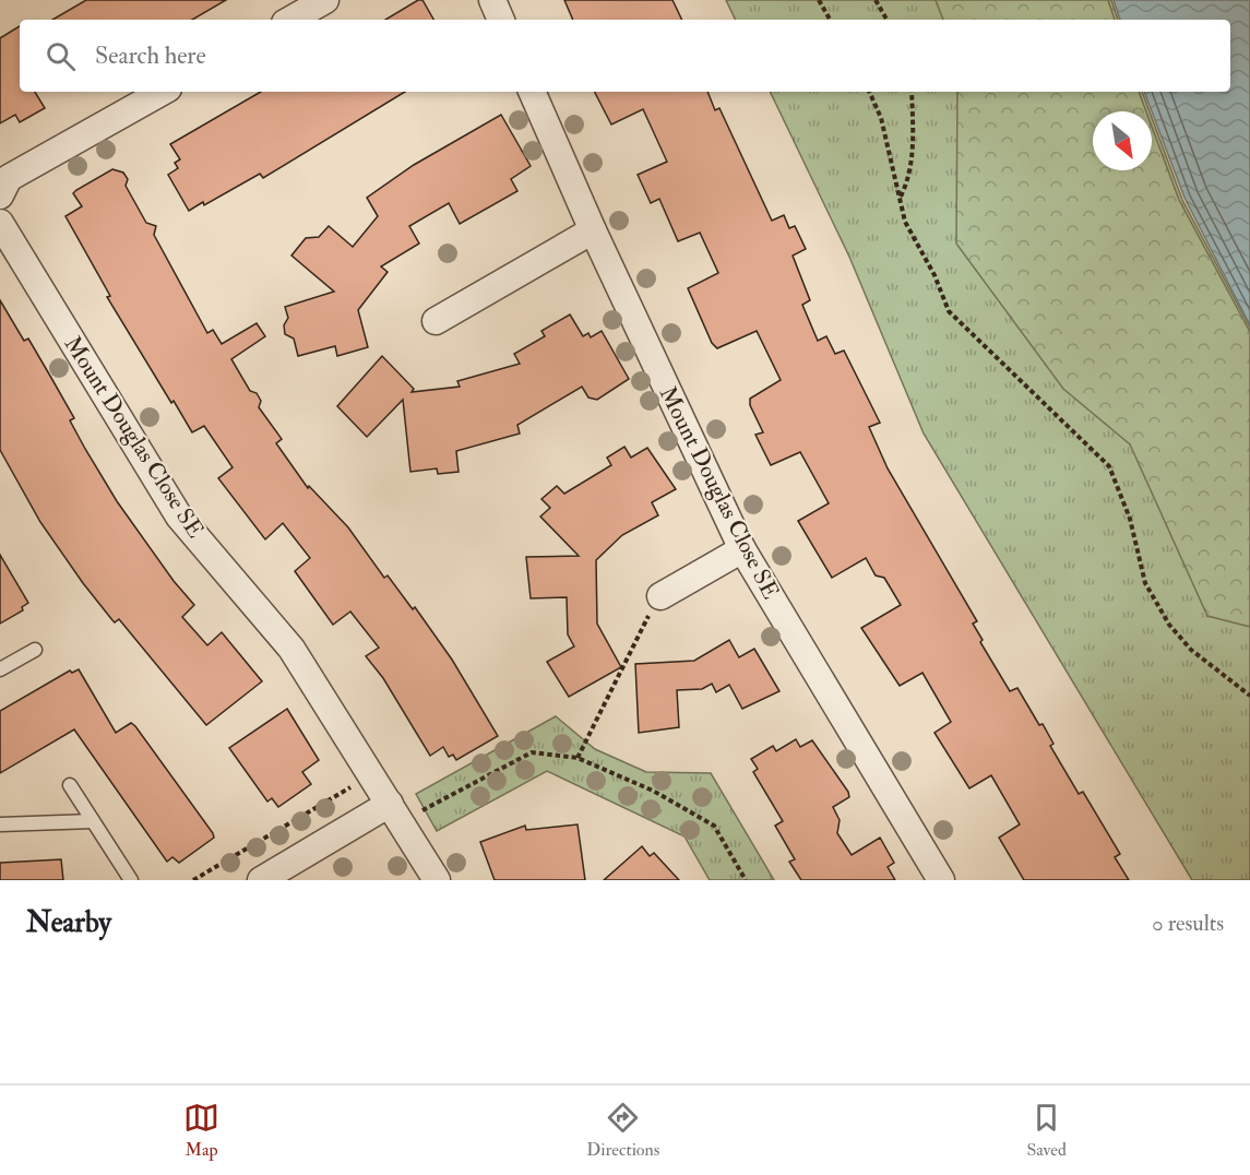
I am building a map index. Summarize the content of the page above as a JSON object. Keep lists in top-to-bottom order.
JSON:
{
  "streets": {
    "street": ["Mount Douglas Close SE"]
  },
  "north": "bottom right",
  "page": {
    "search": "Search here",
    "heading": ["Nearby", "0 results"],
    "nav": ["Map", "Directions", "Saved"]
  }
}
